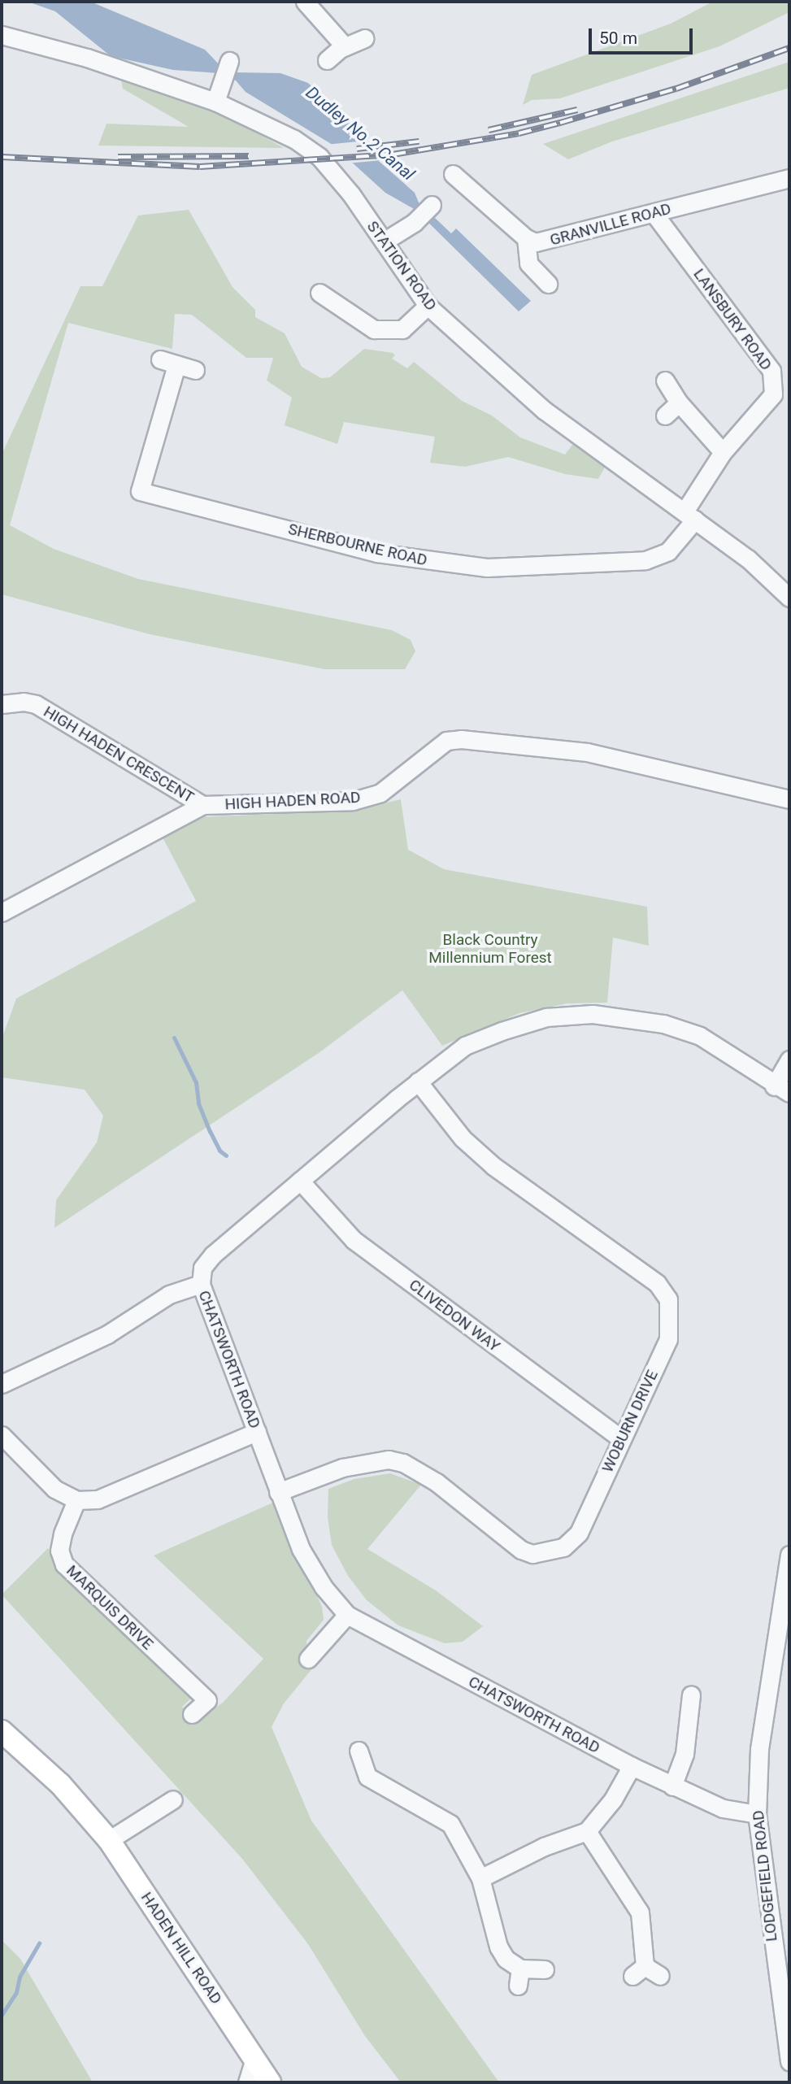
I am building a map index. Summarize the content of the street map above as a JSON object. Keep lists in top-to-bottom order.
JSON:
{
  "streets": {
    "main road": ["HADEN HILL ROAD"],
    "street": [
      "GRANVILLE ROAD",
      "STATION ROAD",
      "LANSBURY ROAD",
      "SHERBOURNE ROAD",
      "HIGH HADEN CRESCENT",
      "HIGH HADEN ROAD",
      "CLIVEDON WAY",
      "CHATSWORTH ROAD",
      "WOBURN DRIVE",
      "MARQUIS DRIVE",
      "LODGEFIELD ROAD"
    ]
  },
  "crossings": [
    ["GRANVILLE ROAD", "LANSBURY ROAD"],
    ["STATION ROAD", "LANSBURY ROAD"],
    ["STATION ROAD", "SHERBOURNE ROAD"],
    ["LANSBURY ROAD", "SHERBOURNE ROAD"],
    ["HIGH HADEN CRESCENT", "HIGH HADEN ROAD"],
    ["CLIVEDON WAY", "CHATSWORTH ROAD"],
    ["CLIVEDON WAY", "WOBURN DRIVE"],
    ["CHATSWORTH ROAD", "WOBURN DRIVE"],
    ["CHATSWORTH ROAD", "LODGEFIELD ROAD"]
  ],
  "water": ["Dudley No.2 Canal"],
  "parks": ["Black Country Millennium Forest"],
  "scale_bar": "50 m"
}
